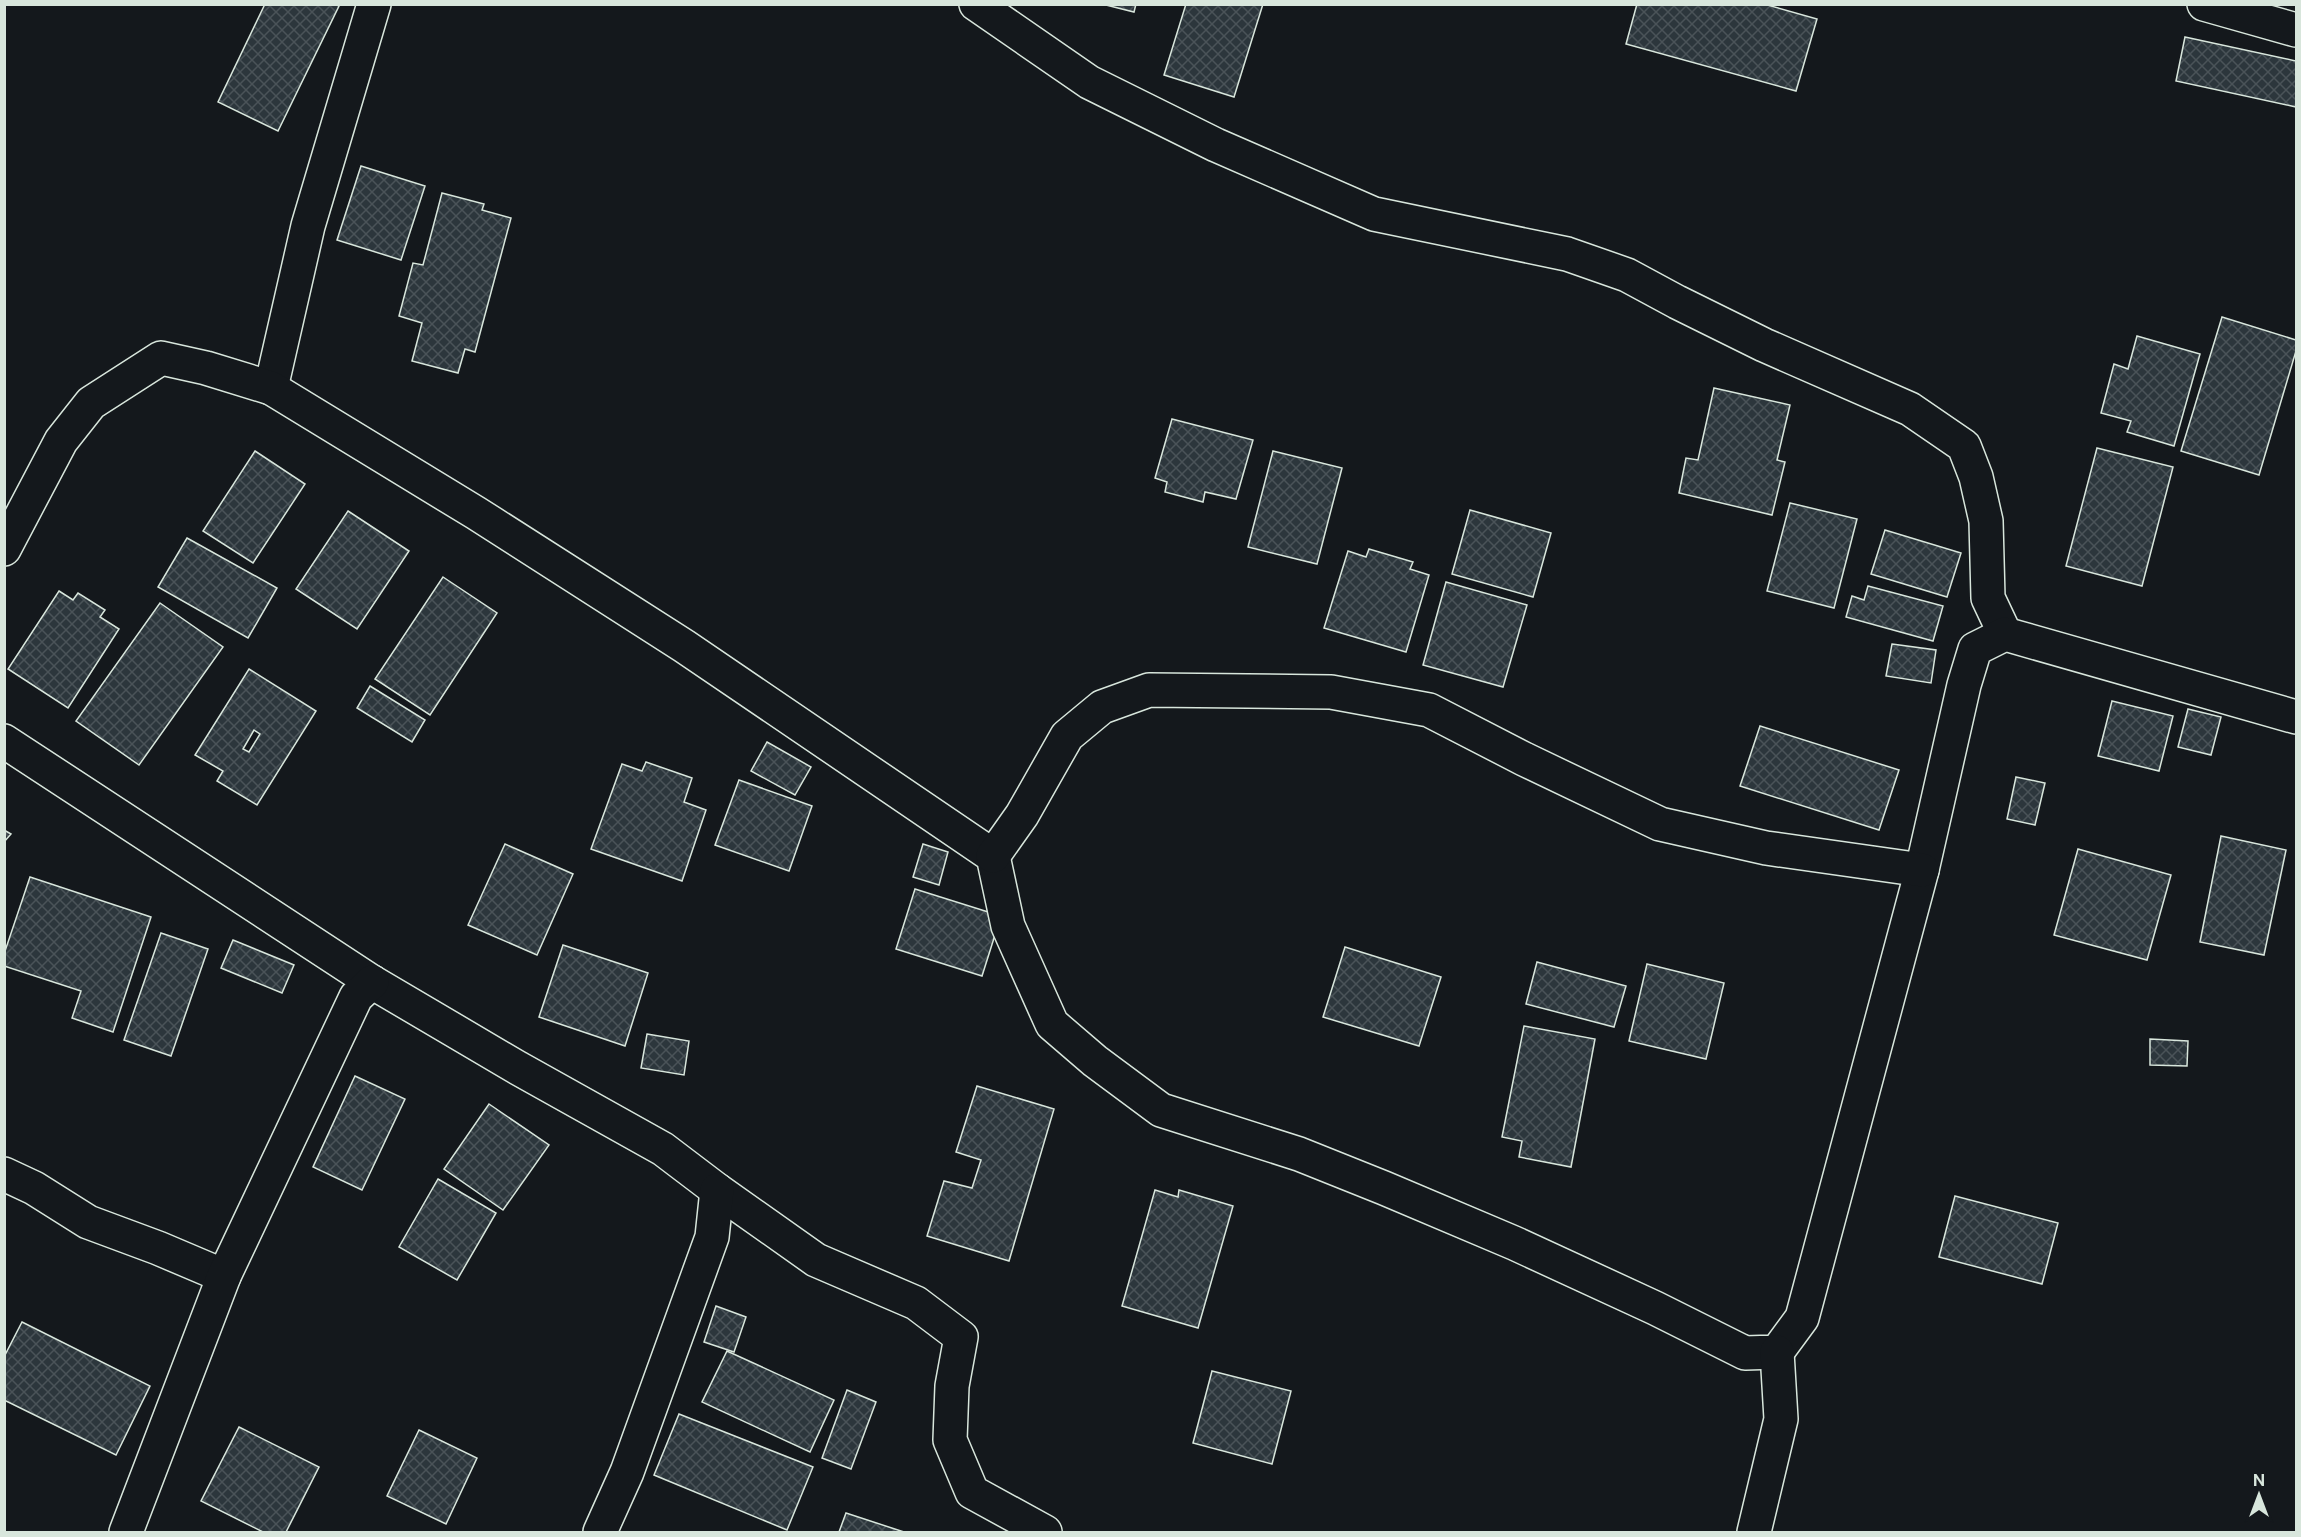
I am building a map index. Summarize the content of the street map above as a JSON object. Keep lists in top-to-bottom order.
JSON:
{
  "north": "top"
}
